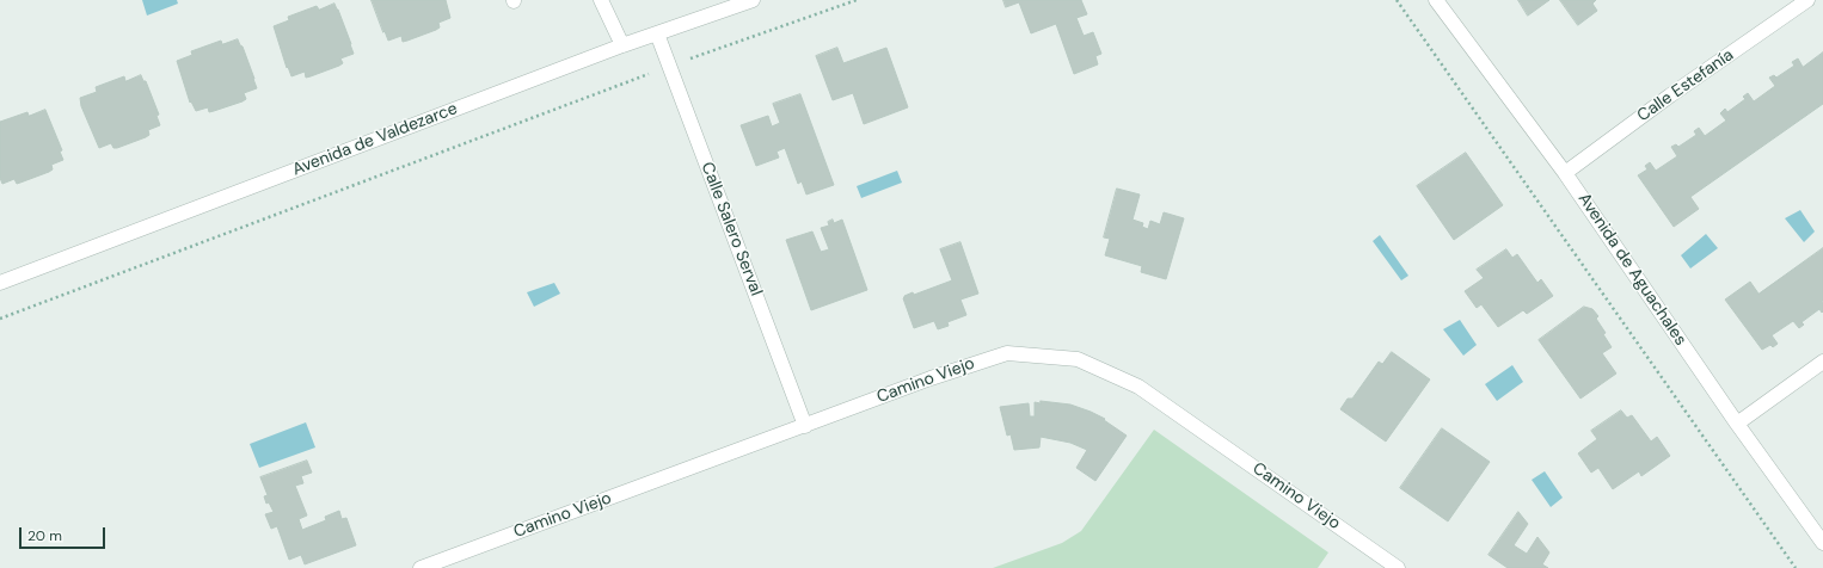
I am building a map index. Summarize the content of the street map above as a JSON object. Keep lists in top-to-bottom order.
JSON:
{
  "streets": {
    "street": [
      "Calle Estefanía",
      "Avenida de Valdezarce",
      "Calle Salero Serval",
      "Avenida de Aguachales",
      "Camino Viejo"
    ]
  },
  "crossings": [
    ["Calle Estefanía", "Avenida de Aguachales"],
    ["Avenida de Valdezarce", "Calle Salero Serval"],
    ["Calle Salero Serval", "Camino Viejo"]
  ],
  "scale_bar": "20 m"
}
